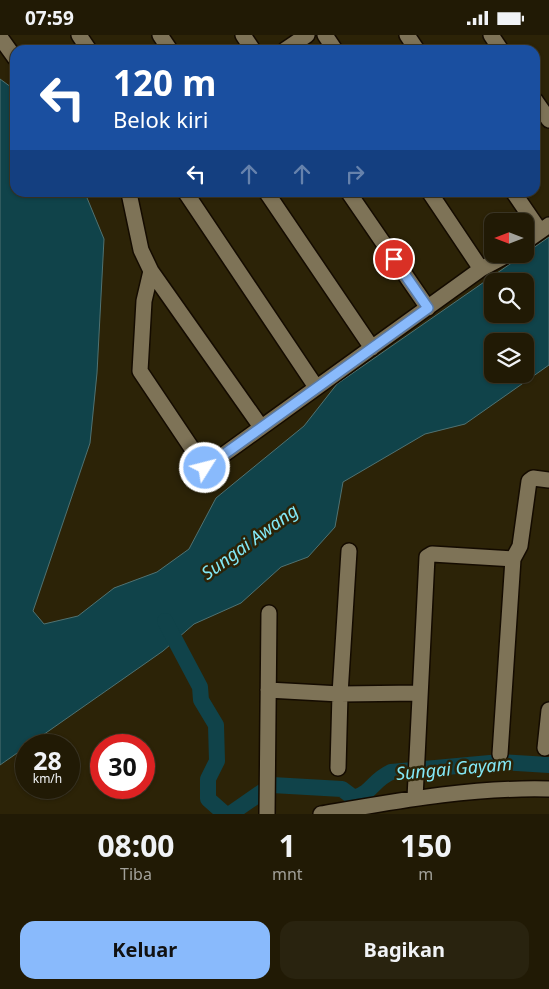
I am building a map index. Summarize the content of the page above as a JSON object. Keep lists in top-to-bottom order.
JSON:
{
  "water": ["Sungai Awang", "Sungai Gayam"],
  "north": "left",
  "page": {
    "status": "07:59",
    "turn": ["120 m", "Belok kiri"],
    "speed": "28 km/h",
    "limit": "30",
    "eta": [
      "08:00",
      "Tiba",
      "1",
      "mnt",
      "150",
      "m"
    ],
    "buttons": ["Keluar", "Bagikan"]
  }
}
